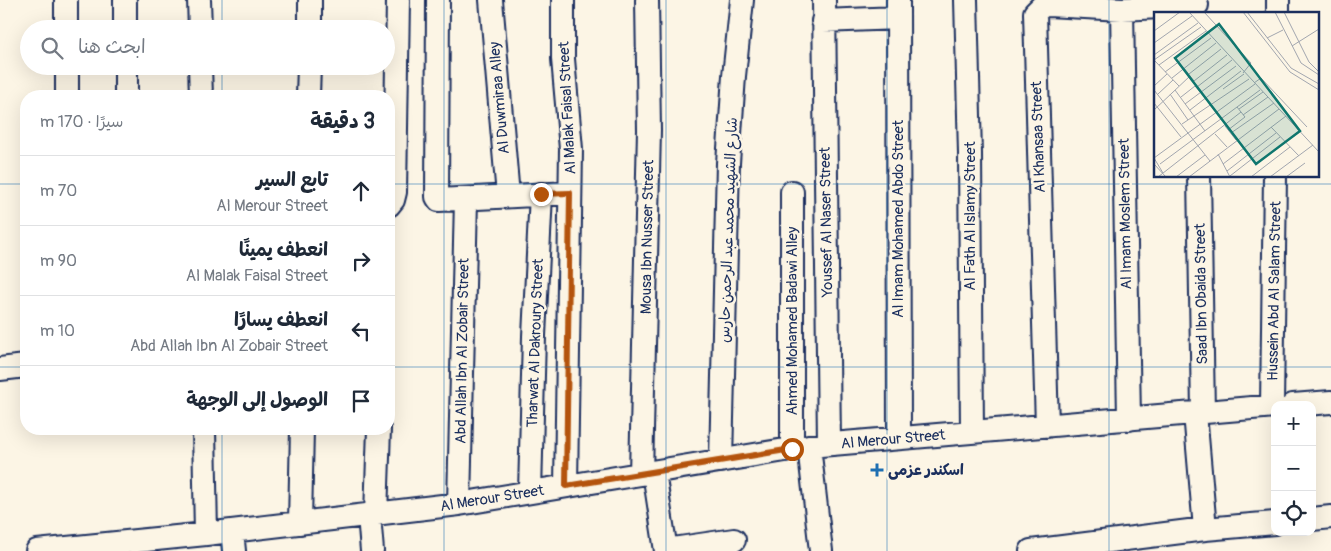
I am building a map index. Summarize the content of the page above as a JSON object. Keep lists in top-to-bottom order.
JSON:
{
  "streets": {
    "street": [
      "Al Duwmiraa Alley",
      "Al Malak Faisal Street",
      "Al Khansaa Street",
      "Al Imam Moslem Street",
      "Al Fath Al Islamy Street",
      "Al Imam Mohamed Abdo Street",
      "Youssef Al Naser Street",
      "شارع الشهيد محمد عبد الرحمن حارس",
      "Mousa Ibn Nusser Street",
      "Hussein Abd Al Salam Street",
      "Saad Ibn Obaida Street",
      "Ahmed Mohamed Badawi Alley",
      "Tharwat Al Dakroury Street",
      "Abd Allah Ibn Al Zobair Street",
      "Al Merour Street"
    ]
  },
  "crossings": [
    ["Al Malak Faisal Street", "Al Merour Street"],
    ["Al Khansaa Street", "Al Imam Moslem Street"],
    ["Al Khansaa Street", "Al Merour Street"],
    ["Al Imam Moslem Street", "Al Merour Street"],
    ["Al Fath Al Islamy Street", "Al Merour Street"],
    ["Al Imam Mohamed Abdo Street", "Al Merour Street"],
    ["Youssef Al Naser Street", "Ahmed Mohamed Badawi Alley"],
    ["Youssef Al Naser Street", "Al Merour Street"],
    ["شارع الشهيد محمد عبد الرحمن حارس", "Al Merour Street"],
    ["Mousa Ibn Nusser Street", "Al Merour Street"],
    ["Saad Ibn Obaida Street", "Al Merour Street"],
    ["Ahmed Mohamed Badawi Alley", "Al Merour Street"],
    ["Tharwat Al Dakroury Street", "Al Merour Street"],
    ["Abd Allah Ibn Al Zobair Street", "Al Merour Street"]
  ],
  "places": {
    "health": ["اسكندر عزمى"]
  },
  "page": {
    "search": "ابحث هنا",
    "heading": ["3 دقيقة", "سيرًا · 170 m"],
    "list": [
      ["تابع السير", "Al Merour Street", "70 m"],
      ["انعطف يمينًا", "Al Malak Faisal Street", "90 m"],
      ["انعطف يسارًا", "Abd Allah Ibn Al Zobair Street", "10 m"],
      "الوصول إلى الوجهة"
    ],
    "map_buttons": ["+", "−"]
  }
}
